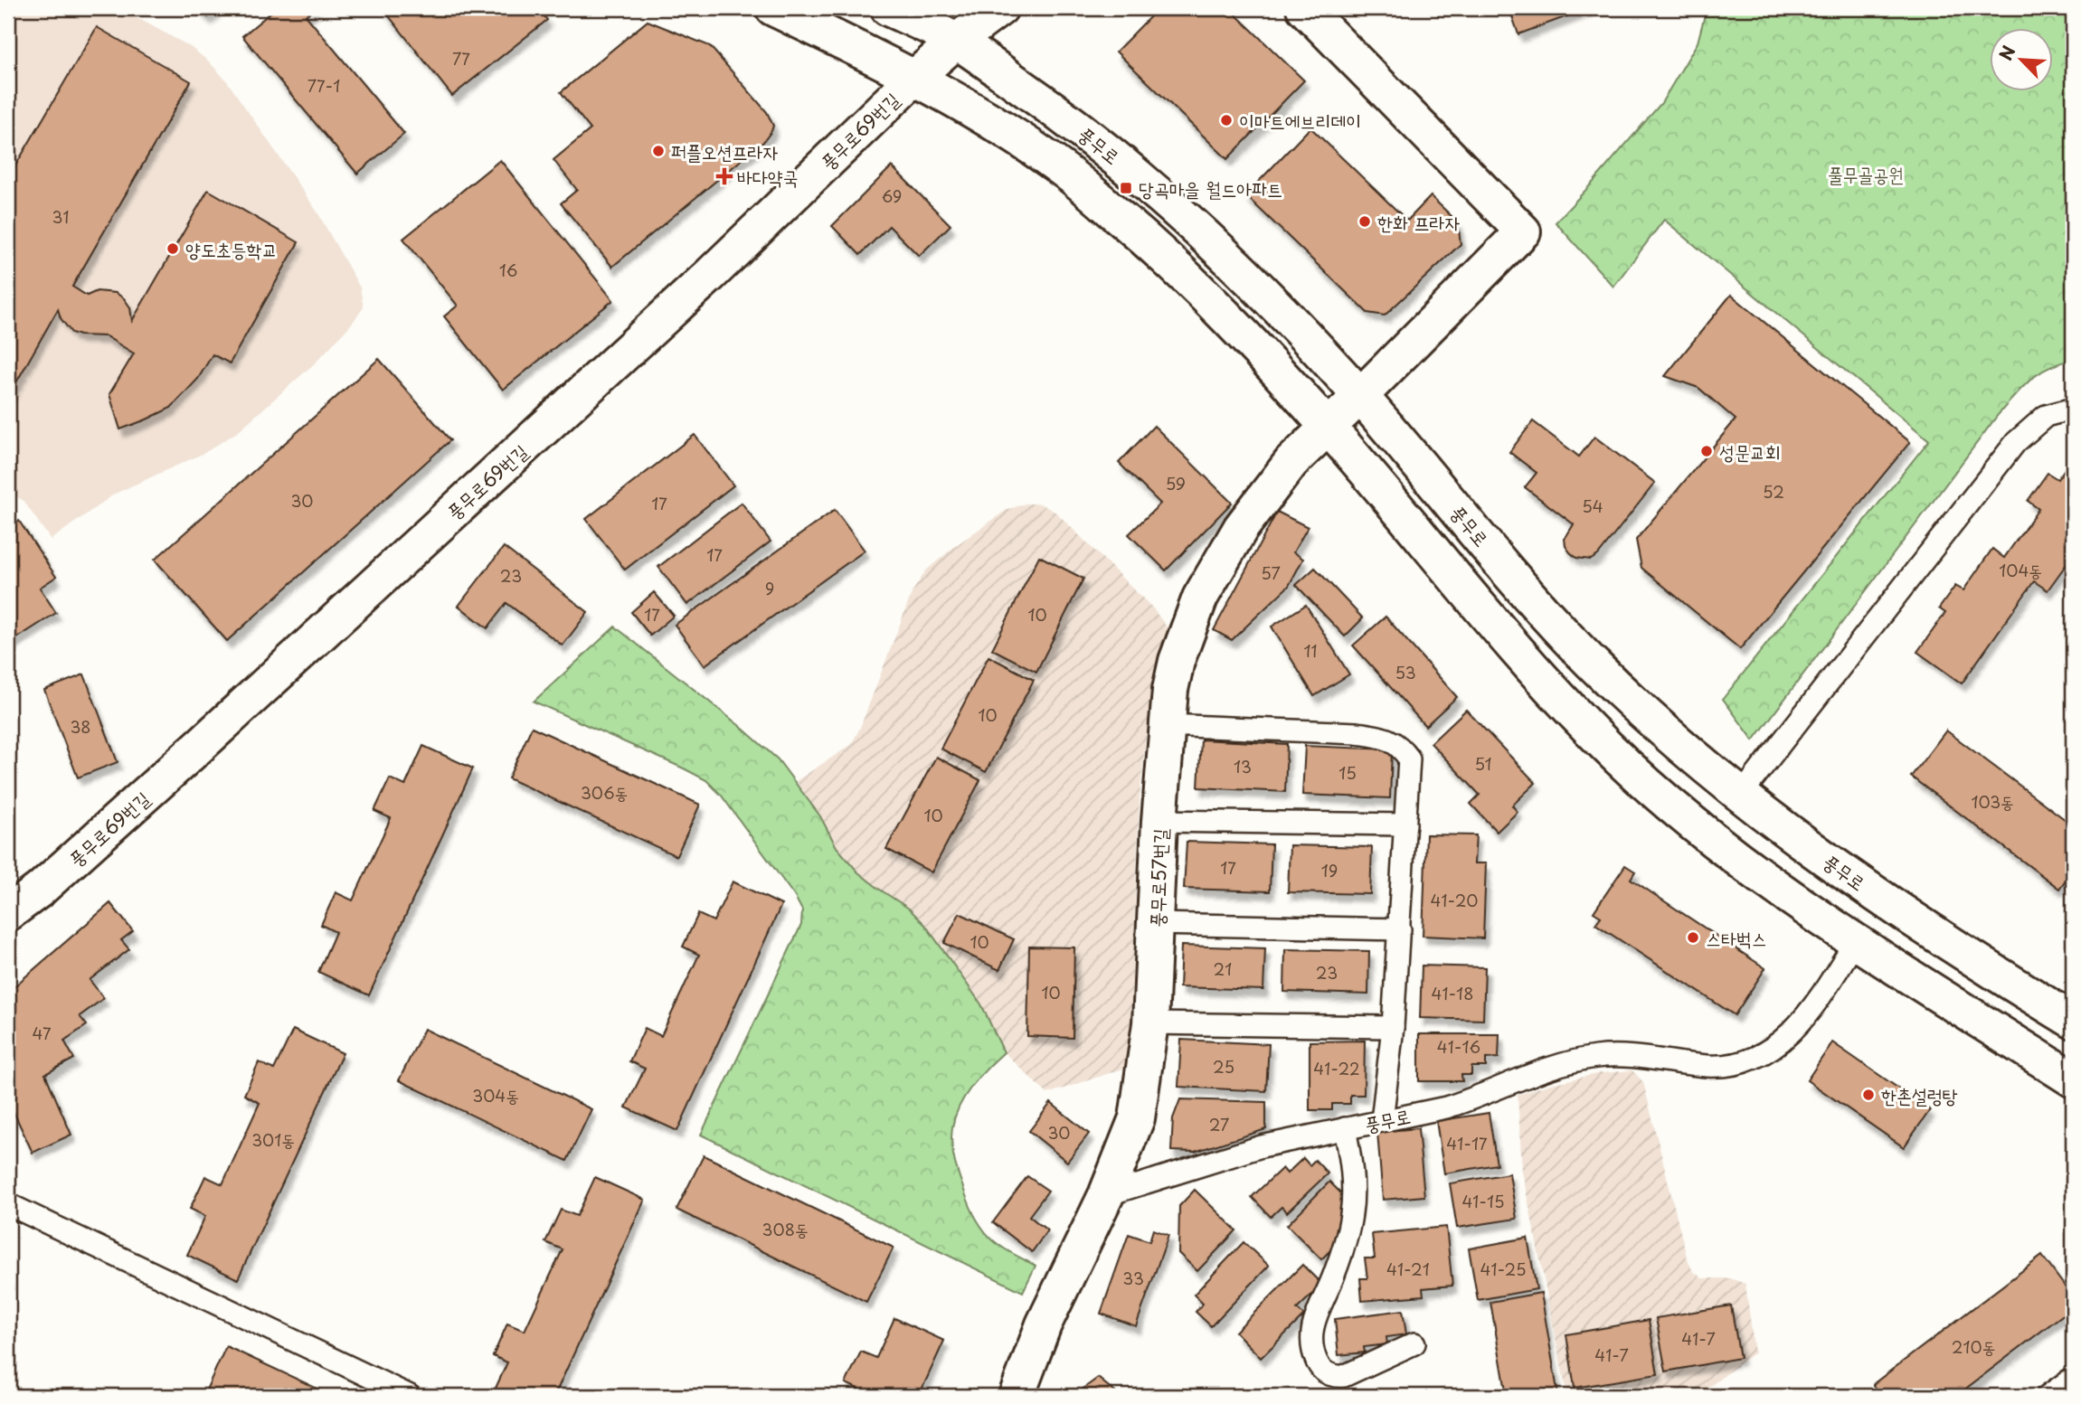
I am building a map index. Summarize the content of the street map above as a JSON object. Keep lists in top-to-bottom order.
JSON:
{
  "streets": {
    "street": ["풍무로69번길", "풍무로", "풍무로57번길"]
  },
  "crossings": [
    ["풍무로69번길", "풍무로"],
    ["풍무로", "풍무로57번길"]
  ],
  "parks": ["풀무골공원"],
  "places": {
    "other": [
      "이마트에브리데이",
      "퍼플오션프라자",
      "한화 프라자",
      "양도초등학교",
      "성문교회",
      "스타벅스",
      "한촌설렁탕"
    ],
    "health": ["바다약국"],
    "transit": ["당곡마을 월드아파트"]
  },
  "house_numbers": [
    "77",
    "77-1",
    "69",
    "31",
    "16",
    "59",
    "52",
    "30",
    "17",
    "54",
    "17",
    "104동",
    "57",
    "23",
    "9",
    "17",
    "10",
    "11",
    "53",
    "10",
    "38",
    "51",
    "13",
    "15",
    "306동",
    "103동",
    "10",
    "17",
    "19",
    "41-20",
    "10",
    "21",
    "23",
    "10",
    "41-18",
    "47",
    "41-16",
    "25",
    "41-22",
    "304동",
    "27",
    "30",
    "301동",
    "41-17",
    "41-15",
    "308동",
    "41-21",
    "41-25",
    "33",
    "41-7",
    "210동",
    "41-7"
  ],
  "north": "top left"
}
